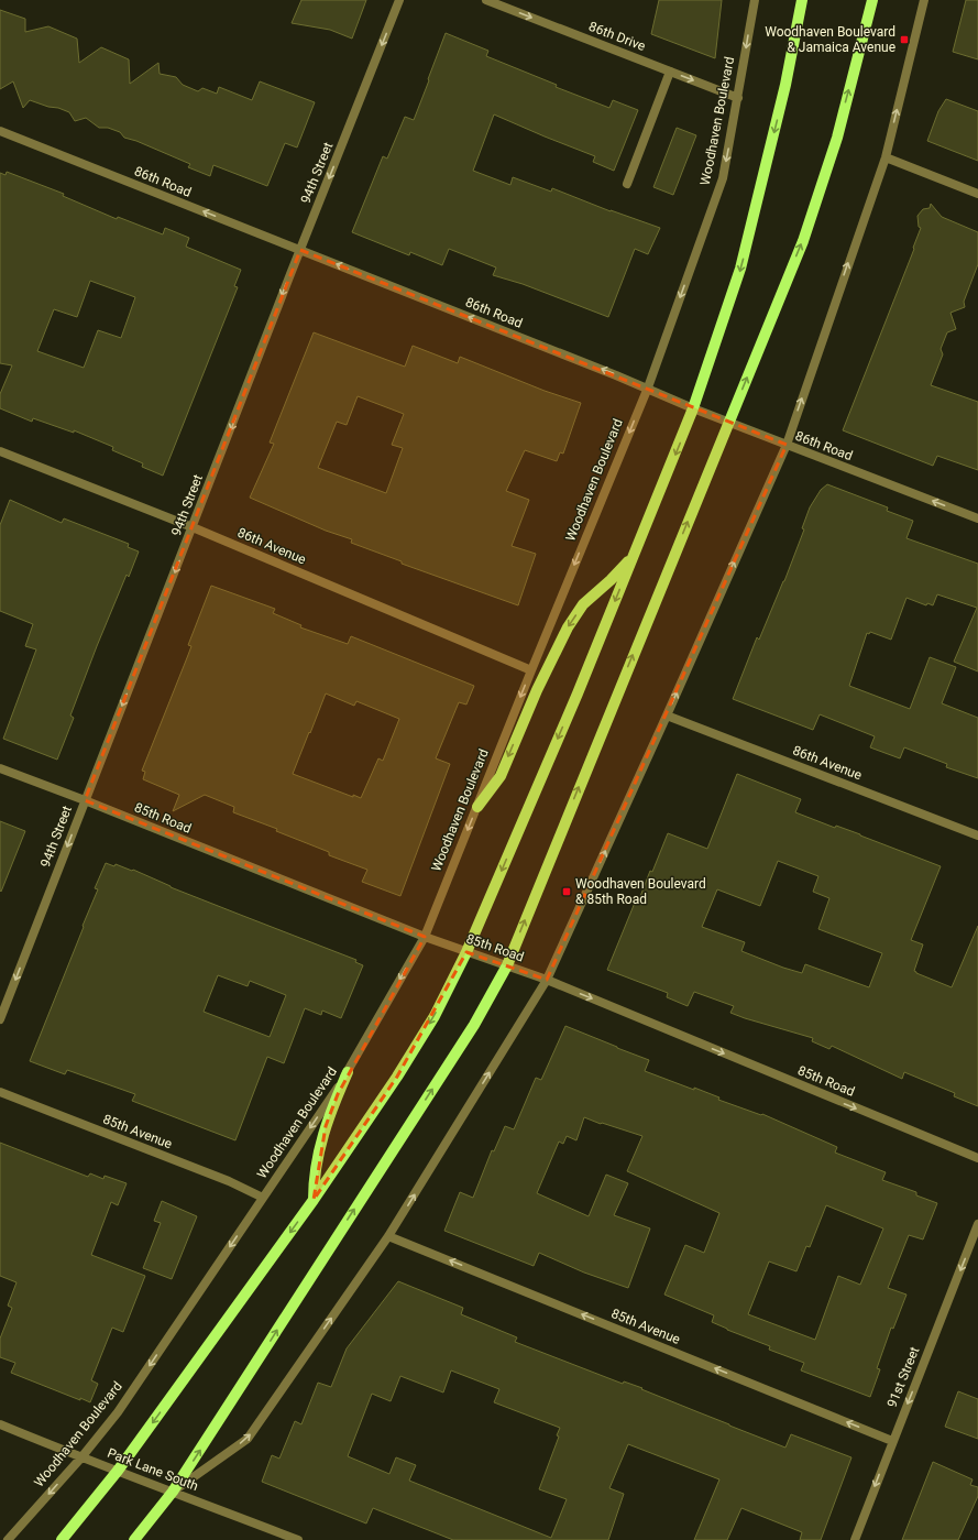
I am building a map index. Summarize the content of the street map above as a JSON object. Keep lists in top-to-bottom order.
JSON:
{
  "streets": {
    "street": [
      "86th Drive",
      "Woodhaven Boulevard",
      "94th Street",
      "86th Road",
      "86th Avenue",
      "85th Road",
      "85th Avenue",
      "91st Street",
      "Park Lane South"
    ]
  },
  "crossings": [
    ["86th Drive", "Woodhaven Boulevard"],
    ["Woodhaven Boulevard", "86th Road"],
    ["Woodhaven Boulevard", "86th Avenue"],
    ["Woodhaven Boulevard", "85th Road"],
    ["Woodhaven Boulevard", "85th Avenue"],
    ["Woodhaven Boulevard", "Park Lane South"],
    ["94th Street", "86th Road"],
    ["94th Street", "86th Avenue"],
    ["94th Street", "85th Road"],
    ["85th Avenue", "91st Street"]
  ],
  "one_way": [
    "86th Drive",
    "Woodhaven Boulevard",
    "94th Street",
    "86th Road",
    "85th Road",
    "85th Avenue",
    "91st Street"
  ],
  "places": {
    "transit": ["Woodhaven Boulevard & Jamaica Avenue", "Woodhaven Boulevard & 85th Road"]
  }
}
